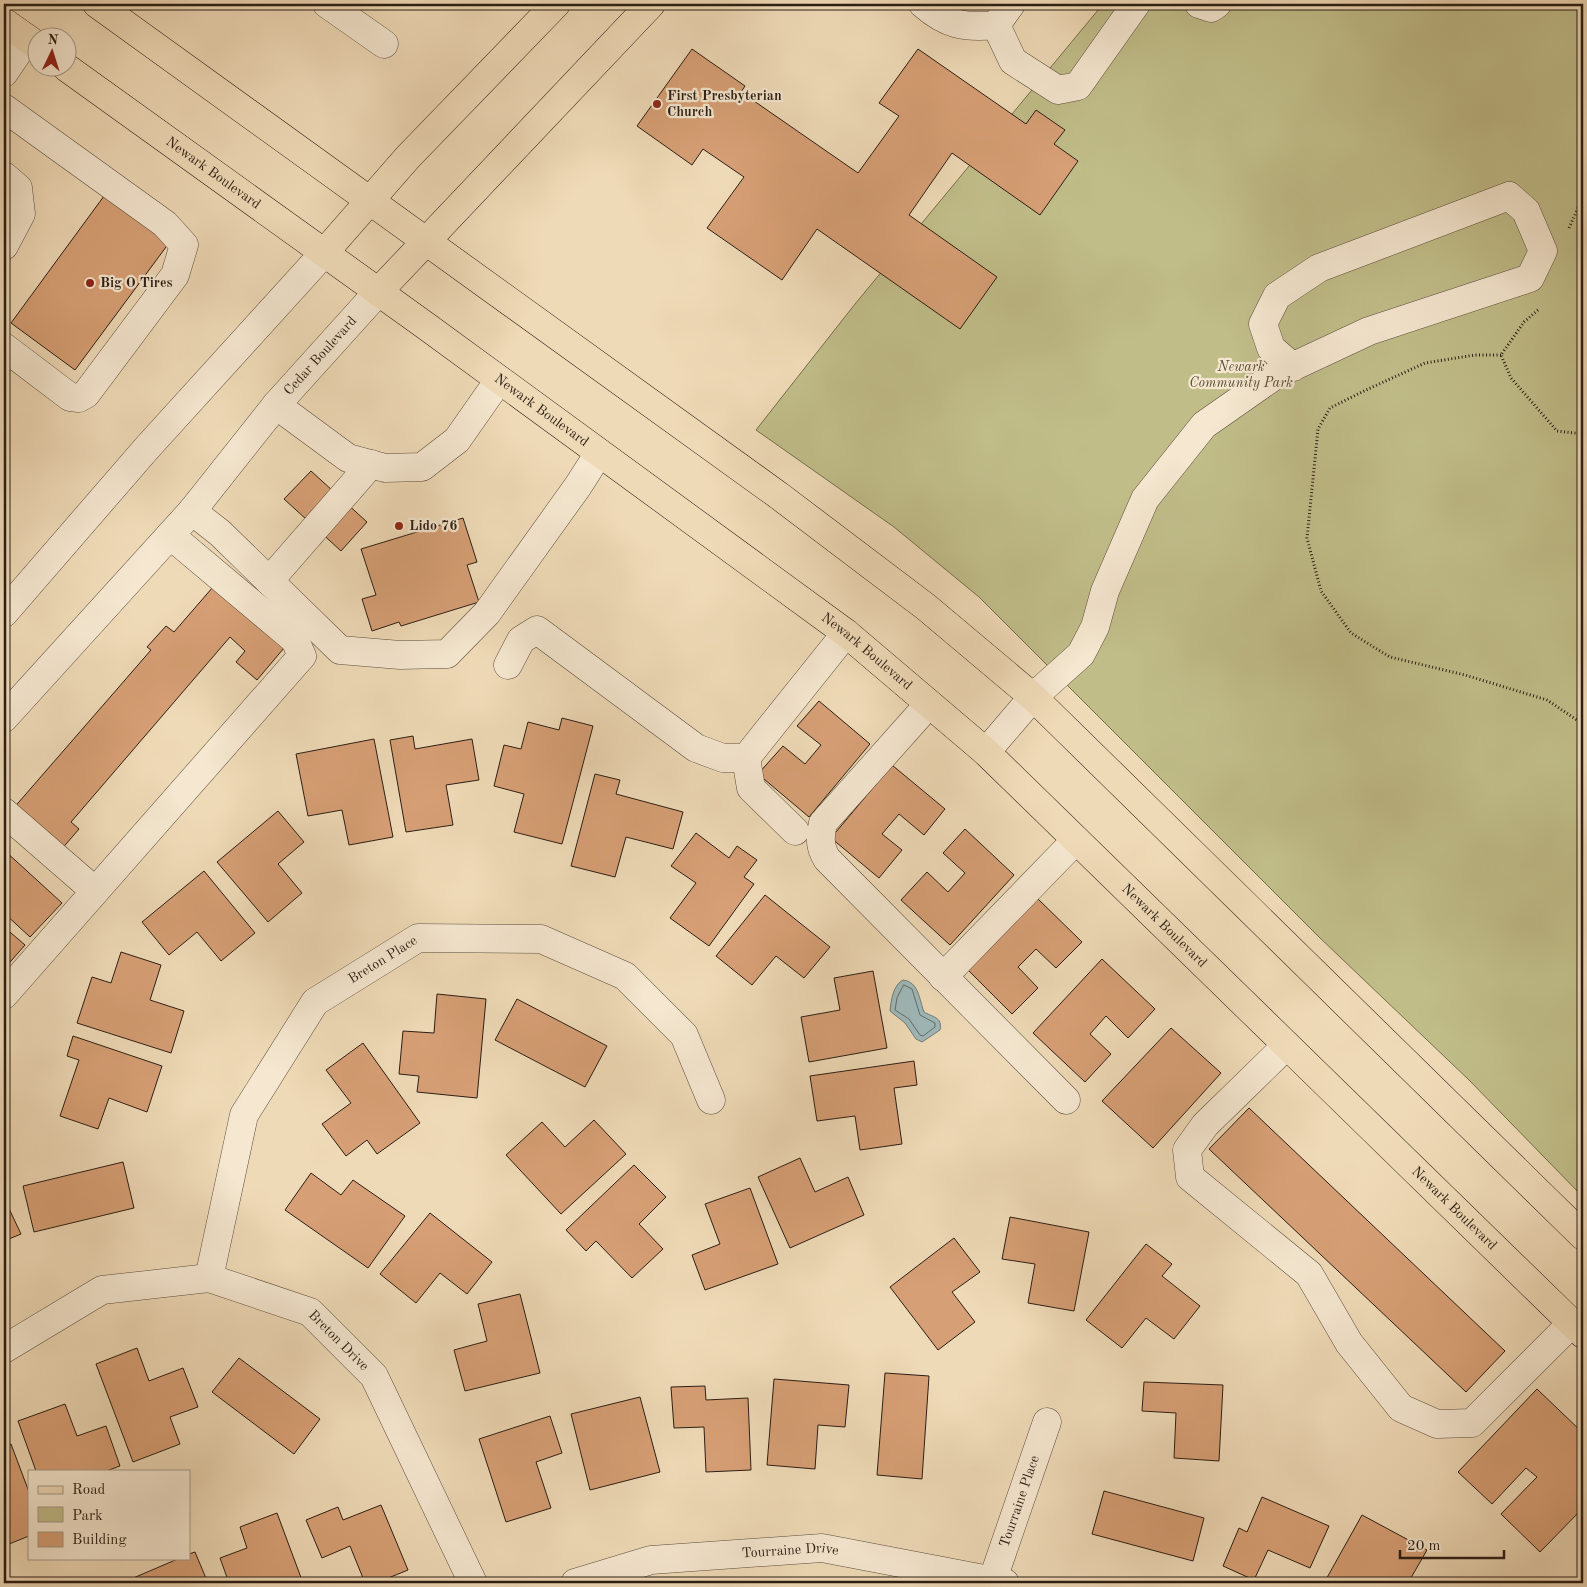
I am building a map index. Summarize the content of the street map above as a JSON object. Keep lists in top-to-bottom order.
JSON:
{
  "streets": {
    "main road": ["Newark Boulevard", "Cedar Boulevard"],
    "street": [
      "Breton Place",
      "Breton Drive",
      "Tourraine Place",
      "Tourraine Drive"
    ]
  },
  "crossings": [
    ["Newark Boulevard", "Cedar Boulevard"],
    ["Breton Place", "Breton Drive"],
    ["Tourraine Place", "Tourraine Drive"]
  ],
  "parks": ["Newark Community Park"],
  "places": ["First Presbyterian Church", "Big O Tires", "Lido 76"],
  "legend": ["Road", "Park", "Building"],
  "scale_bar": "20 m",
  "north": "top"
}
